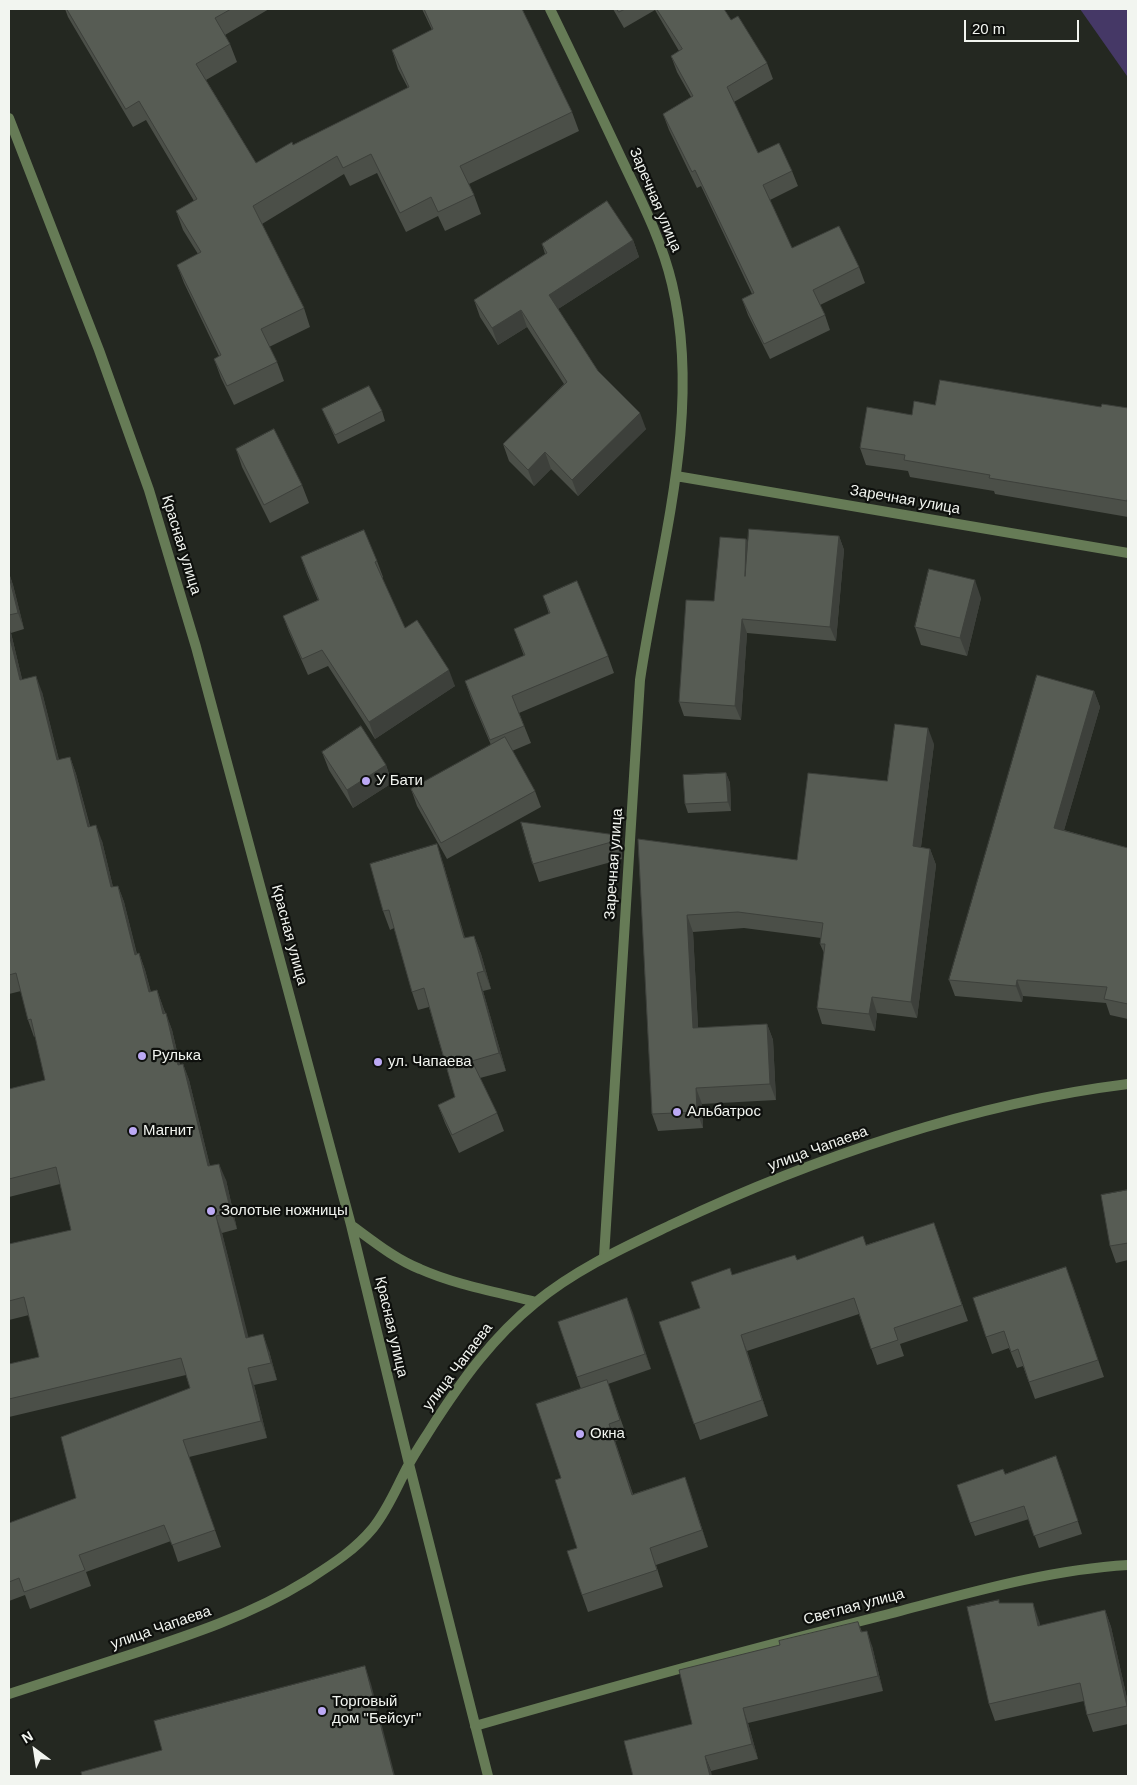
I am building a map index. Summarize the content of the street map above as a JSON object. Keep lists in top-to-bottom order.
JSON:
{
  "streets": {
    "street": [
      "Заречная улица",
      "Красная улица",
      "улица Чапаева",
      "Светлая улица"
    ]
  },
  "crossings": [
    ["Заречная улица", "улица Чапаева"],
    ["Красная улица", "улица Чапаева"],
    ["Красная улица", "Светлая улица"]
  ],
  "places": [
    "У Бати",
    "Рулька",
    "ул. Чапаева",
    "Альбатрос",
    "Магнит",
    "Золотые ножницы",
    "Окна",
    "Торговый дом \"Бейсуг\""
  ],
  "scale_bar": "20 m",
  "north": "top left"
}
